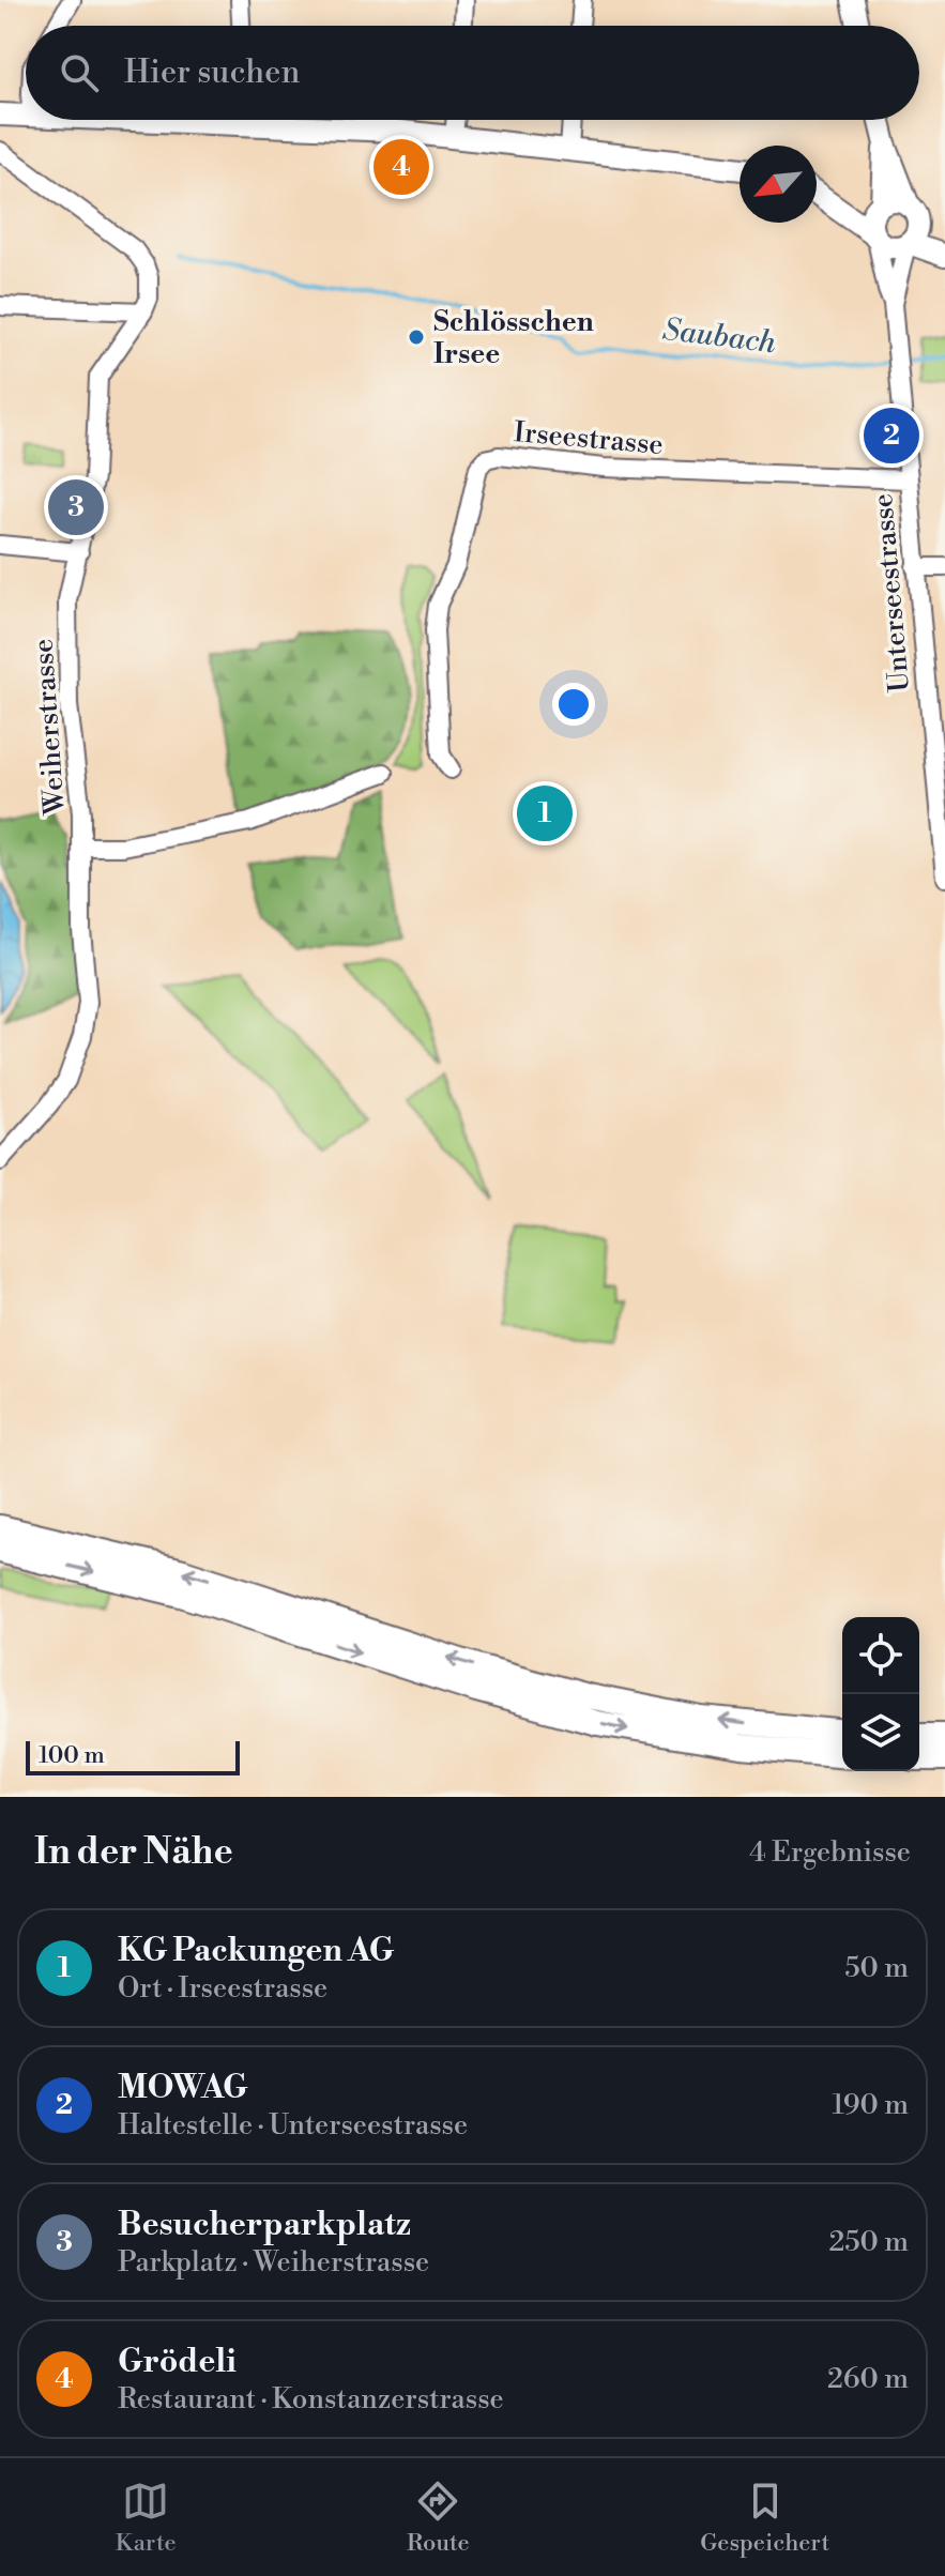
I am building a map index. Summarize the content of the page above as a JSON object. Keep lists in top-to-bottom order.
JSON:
{
  "streets": {
    "street": ["Irseestrasse", "Unterseestrasse", "Weiherstrasse"]
  },
  "crossings": [
    ["Irseestrasse", "Unterseestrasse"]
  ],
  "water": ["Saubach"],
  "places": ["Schlösschen Irsee"],
  "scale_bar": "100 m",
  "north": "bottom left",
  "page": {
    "search": "Hier suchen",
    "pins": [
      "4",
      "2",
      "3",
      "1"
    ],
    "scale": "100 m",
    "heading": ["In der Nähe", "4 Ergebnisse"],
    "list": [
      {
        "mark": "1",
        "name": "KG Packungen AG",
        "note": "Ort · Irseestrasse",
        "value": "50 m"
      },
      {
        "mark": "2",
        "name": "MOWAG",
        "note": "Haltestelle · Unterseestrasse",
        "value": "190 m"
      },
      {
        "mark": "3",
        "name": "Besucherparkplatz",
        "note": "Parkplatz · Weiherstrasse",
        "value": "250 m"
      },
      {
        "mark": "4",
        "name": "Grödeli",
        "note": "Restaurant · Konstanzerstrasse",
        "value": "260 m"
      }
    ],
    "nav": ["Karte", "Route", "Gespeichert"]
  }
}
